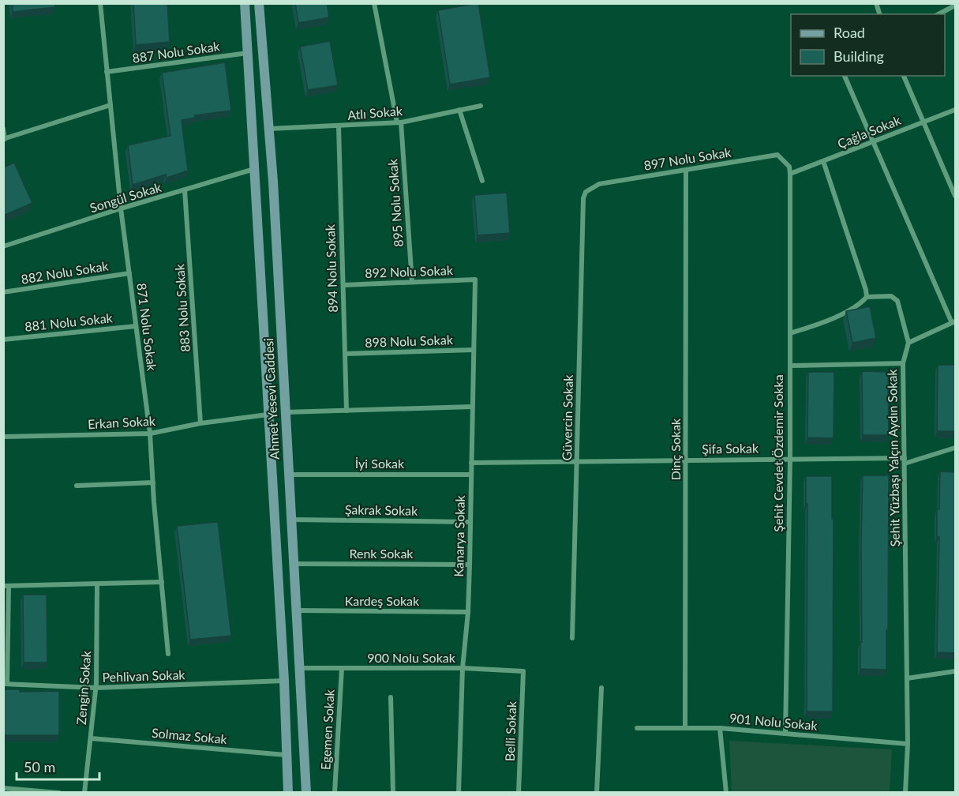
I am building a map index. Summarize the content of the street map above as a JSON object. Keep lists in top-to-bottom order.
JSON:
{
  "streets": {
    "main road": ["Ahmet Yesevi Caddesi"],
    "street": [
      "887 Nolu Sokak",
      "Atlı Sokak",
      "Çağla Sokak",
      "897 Nolu Sokak",
      "Songül Sokak",
      "895 Nolu Sokak",
      "894 Nolu Sokak",
      "892 Nolu Sokak",
      "882 Nolu Sokak",
      "883 Nolu Sokak",
      "881 Nolu Sokak",
      "871 Nolu Sokak",
      "898 Nolu Sokak",
      "Güvercin Sokak",
      "Erkan Sokak",
      "Şifa Sokak",
      "Dinç Sokak",
      "Şehit Cevdet Özdemir Sokka",
      "Şehit Yüzbaşı Yalçın Aydın Sokak",
      "İyi Sokak",
      "Şakrak Sokak",
      "Kanarya Sokak",
      "Renk Sokak",
      "Kardeş Sokak",
      "900 Nolu Sokak",
      "Pehlivan Sokak",
      "Zengin Sokak",
      "901 Nolu Sokak",
      "Egemen Sokak",
      "Belli Sokak",
      "Solmaz Sokak"
    ]
  },
  "crossings": [
    ["887 Nolu Sokak", "871 Nolu Sokak"],
    ["887 Nolu Sokak", "Ahmet Yesevi Caddesi"],
    ["Atlı Sokak", "895 Nolu Sokak"],
    ["Atlı Sokak", "894 Nolu Sokak"],
    ["Atlı Sokak", "Ahmet Yesevi Caddesi"],
    ["Çağla Sokak", "897 Nolu Sokak"],
    ["Çağla Sokak", "Şehit Cevdet Özdemir Sokka"],
    ["897 Nolu Sokak", "Güvercin Sokak"],
    ["897 Nolu Sokak", "Dinç Sokak"],
    ["897 Nolu Sokak", "Şehit Cevdet Özdemir Sokka"],
    ["Songül Sokak", "883 Nolu Sokak"],
    ["Songül Sokak", "871 Nolu Sokak"],
    ["Songül Sokak", "Ahmet Yesevi Caddesi"],
    ["895 Nolu Sokak", "892 Nolu Sokak"],
    ["894 Nolu Sokak", "892 Nolu Sokak"],
    ["894 Nolu Sokak", "898 Nolu Sokak"],
    ["892 Nolu Sokak", "Kanarya Sokak"],
    ["882 Nolu Sokak", "871 Nolu Sokak"],
    ["883 Nolu Sokak", "Erkan Sokak"],
    ["881 Nolu Sokak", "871 Nolu Sokak"],
    ["871 Nolu Sokak", "Erkan Sokak"],
    ["898 Nolu Sokak", "Kanarya Sokak"],
    ["Ahmet Yesevi Caddesi", "Erkan Sokak"],
    ["Ahmet Yesevi Caddesi", "İyi Sokak"],
    ["Ahmet Yesevi Caddesi", "Şakrak Sokak"],
    ["Ahmet Yesevi Caddesi", "Renk Sokak"],
    ["Ahmet Yesevi Caddesi", "Kardeş Sokak"],
    ["Ahmet Yesevi Caddesi", "900 Nolu Sokak"],
    ["Ahmet Yesevi Caddesi", "Pehlivan Sokak"],
    ["Ahmet Yesevi Caddesi", "Solmaz Sokak"],
    ["Güvercin Sokak", "Şifa Sokak"],
    ["Şifa Sokak", "Dinç Sokak"],
    ["Şifa Sokak", "Şehit Cevdet Özdemir Sokka"],
    ["Şifa Sokak", "Şehit Yüzbaşı Yalçın Aydın Sokak"],
    ["Şifa Sokak", "Kanarya Sokak"],
    ["Dinç Sokak", "901 Nolu Sokak"],
    ["Şehit Cevdet Özdemir Sokka", "901 Nolu Sokak"],
    ["Şehit Yüzbaşı Yalçın Aydın Sokak", "901 Nolu Sokak"],
    ["İyi Sokak", "Kanarya Sokak"],
    ["Şakrak Sokak", "Kanarya Sokak"],
    ["Kanarya Sokak", "Renk Sokak"],
    ["Kanarya Sokak", "Kardeş Sokak"],
    ["Kanarya Sokak", "900 Nolu Sokak"],
    ["900 Nolu Sokak", "Egemen Sokak"],
    ["900 Nolu Sokak", "Belli Sokak"],
    ["Pehlivan Sokak", "Zengin Sokak"],
    ["Zengin Sokak", "Solmaz Sokak"]
  ],
  "legend": ["Road", "Building"],
  "scale_bar": "50 m"
}
